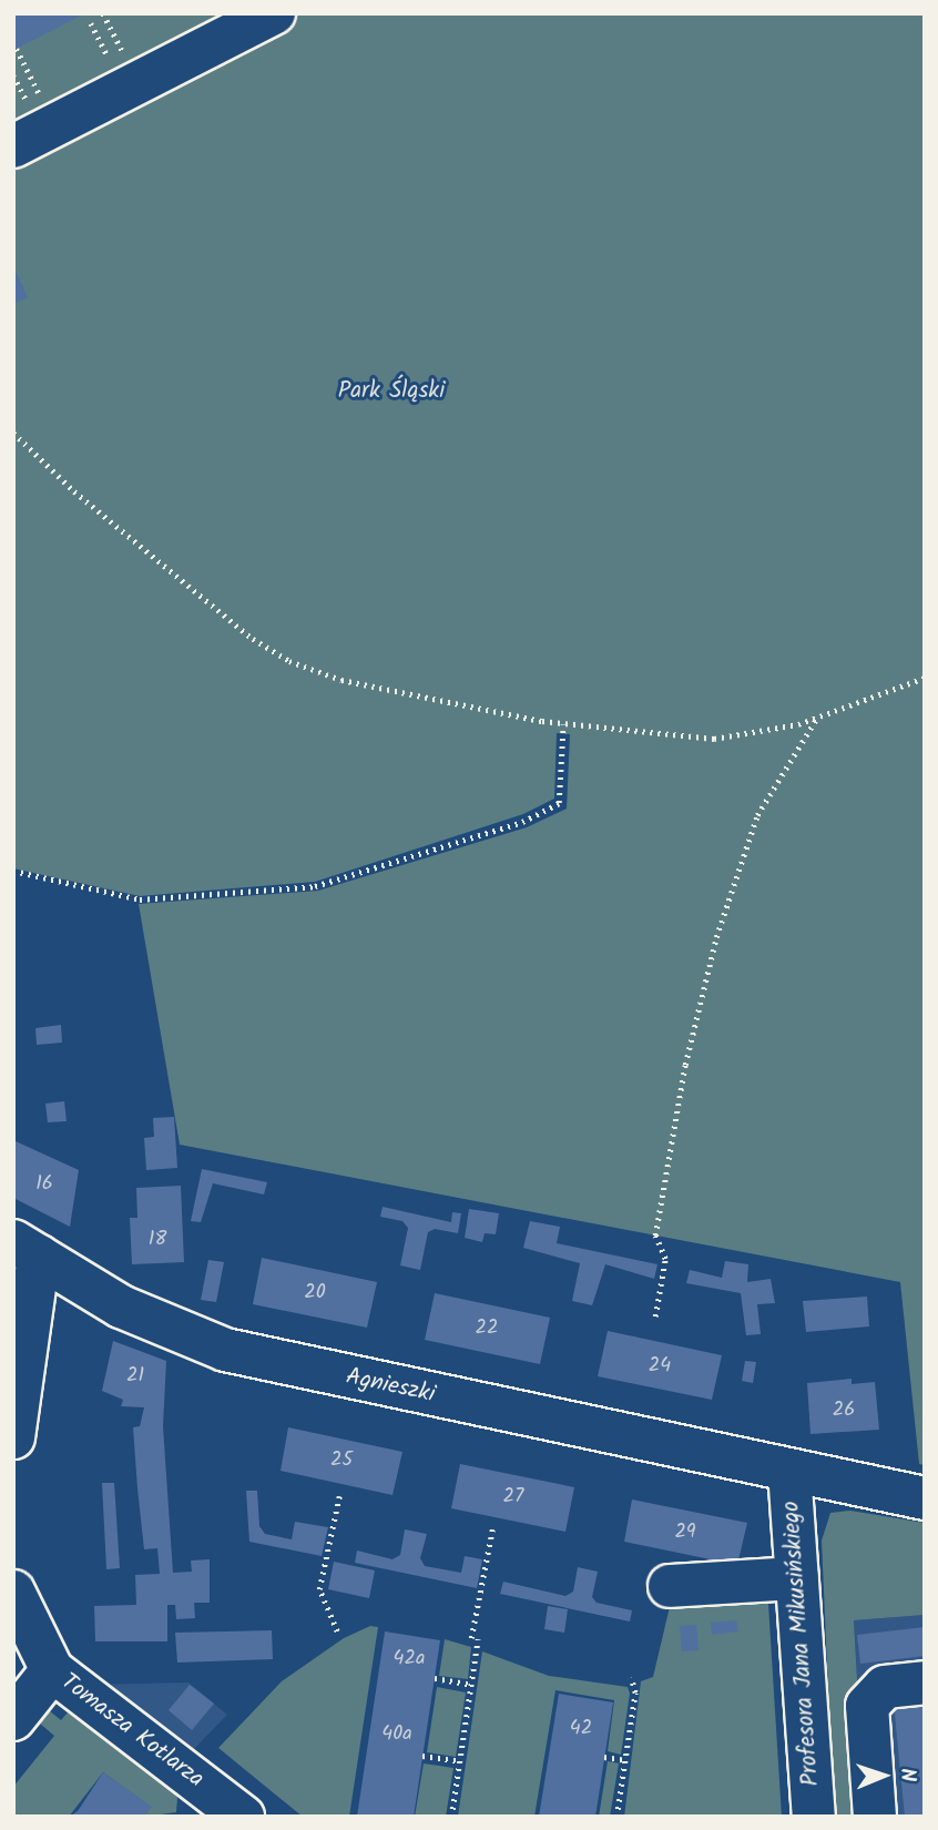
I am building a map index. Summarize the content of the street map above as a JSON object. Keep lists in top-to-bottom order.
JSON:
{
  "streets": {
    "street": ["Agnieszki", "Profesora Jana Mikusińskiego", "Tomasza Kotlarza"]
  },
  "crossings": [
    ["Agnieszki", "Profesora Jana Mikusińskiego"]
  ],
  "parks": ["Park Śląski"],
  "house_numbers": [
    "16",
    "18",
    "20",
    "22",
    "24",
    "21",
    "26",
    "25",
    "27",
    "29",
    "42a",
    "42",
    "40a"
  ],
  "north": "right"
}
